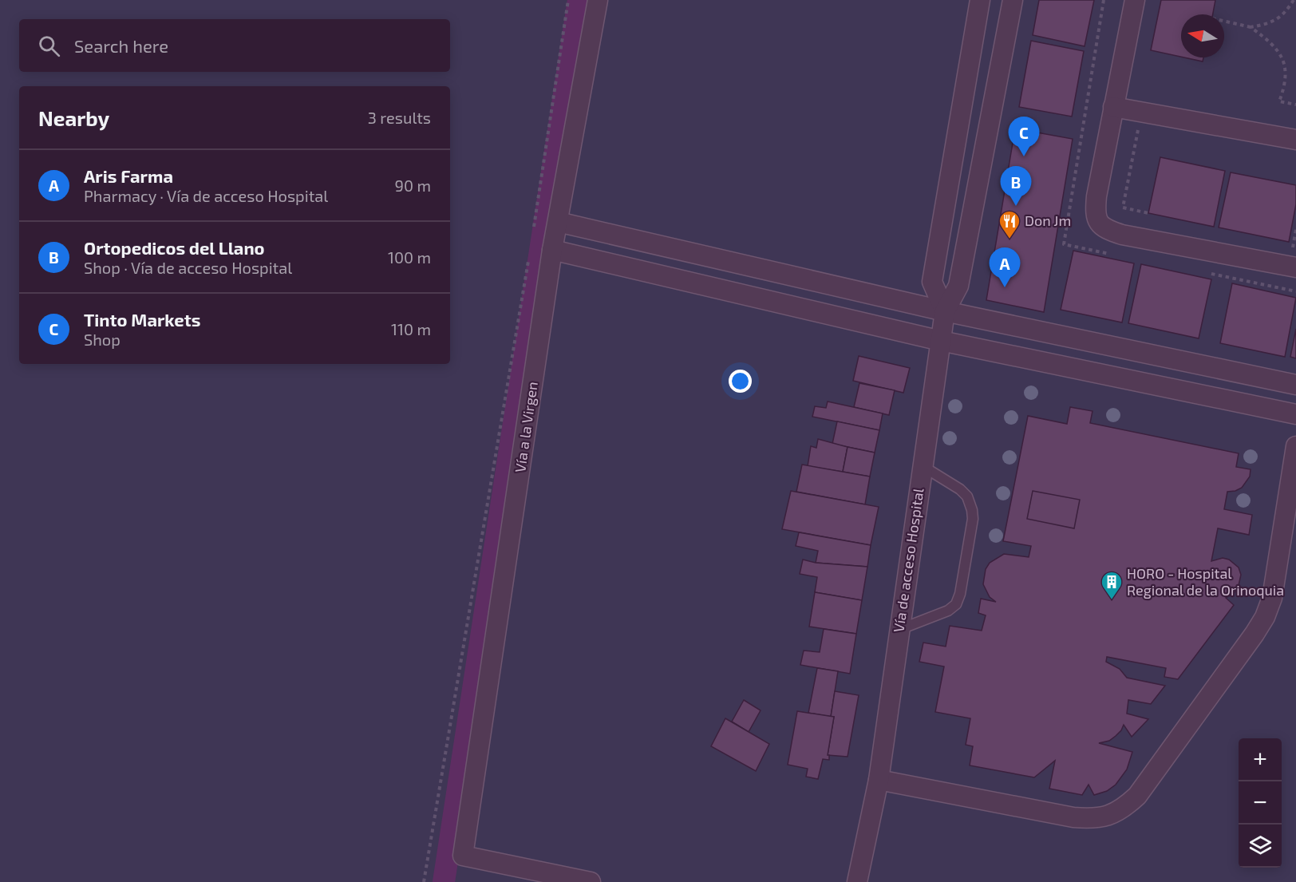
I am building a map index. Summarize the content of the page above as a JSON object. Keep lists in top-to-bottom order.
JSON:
{
  "streets": {
    "street": ["Vía a la Virgen", "Vía de acceso Hospital"]
  },
  "places": {
    "restaurant": ["Don Jm"],
    "building": ["HORO - Hospital Regional de la Orinoquia"]
  },
  "north": "left",
  "page": {
    "search": "Search here",
    "heading": ["Nearby", "3 results"],
    "pins": ["C", "B", "A"],
    "list": [
      {
        "mark": "A",
        "name": "Aris Farma",
        "note": "Pharmacy · Vía de acceso Hospital",
        "value": "90 m"
      },
      {
        "mark": "B",
        "name": "Ortopedicos del Llano",
        "note": "Shop · Vía de acceso Hospital",
        "value": "100 m"
      },
      {
        "mark": "C",
        "name": "Tinto Markets",
        "note": "Shop",
        "value": "110 m"
      }
    ],
    "map_buttons": ["+", "−"]
  }
}
